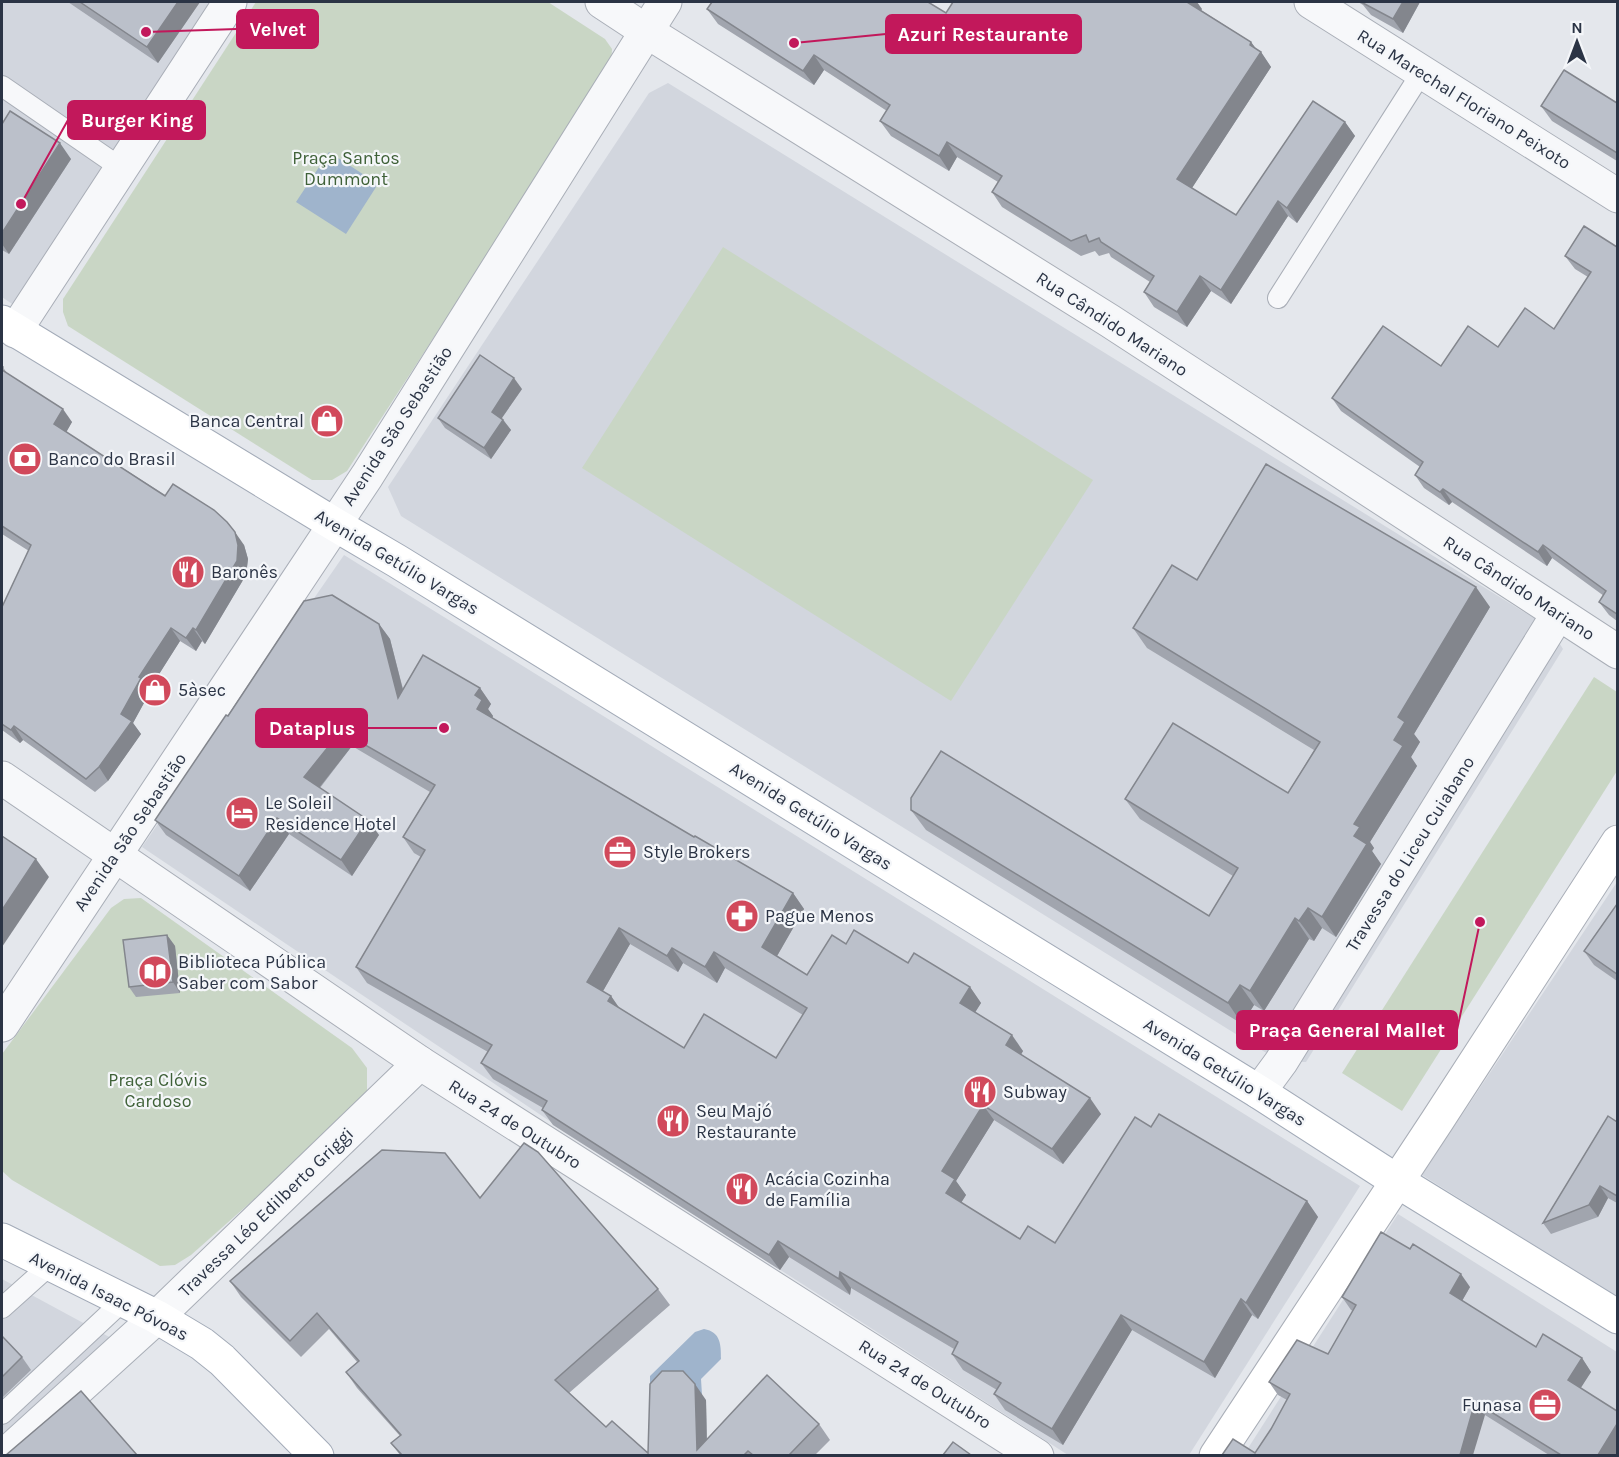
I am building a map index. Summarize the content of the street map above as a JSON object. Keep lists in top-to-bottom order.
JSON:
{
  "streets": {
    "main road": ["Avenida Getúlio Vargas", "Avenida Isaac Póvoas"],
    "street": [
      "Rua Marechal Floriano Peixoto",
      "Rua Cândido Mariano",
      "Avenida São Sebastião",
      "Travessa do Liceu Cuiabano",
      "Rua 24 de Outubro",
      "Travessa Léo Edilberto Griggi"
    ]
  },
  "crossings": [
    ["Rua Cândido Mariano", "Avenida São Sebastião"],
    ["Rua Cândido Mariano", "Travessa do Liceu Cuiabano"],
    ["Avenida São Sebastião", "Avenida Getúlio Vargas"],
    ["Avenida São Sebastião", "Rua 24 de Outubro"],
    ["Avenida Getúlio Vargas", "Travessa do Liceu Cuiabano"],
    ["Rua 24 de Outubro", "Travessa Léo Edilberto Griggi"],
    ["Travessa Léo Edilberto Griggi", "Avenida Isaac Póvoas"]
  ],
  "parks": ["Praça Santos Dummont", "Praça Clóvis Cardoso"],
  "places": {
    "other": [
      "Velvet",
      "Azuri Restaurante",
      "Burger King",
      "Dataplus",
      "Praça General Mallet"
    ],
    "shop": ["Banca Central", "5àsec"],
    "bank": ["Banco do Brasil"],
    "restaurant": [
      "Baronês",
      "Subway",
      "Seu Majó Restaurante",
      "Acácia Cozinha de Família"
    ],
    "hotel": ["Le Soleil Residence Hotel"],
    "office": ["Style Brokers", "Funasa"],
    "pharmacy": ["Pague Menos"],
    "library": ["Biblioteca Pública Saber com Sabor"]
  },
  "north": "top"
}
